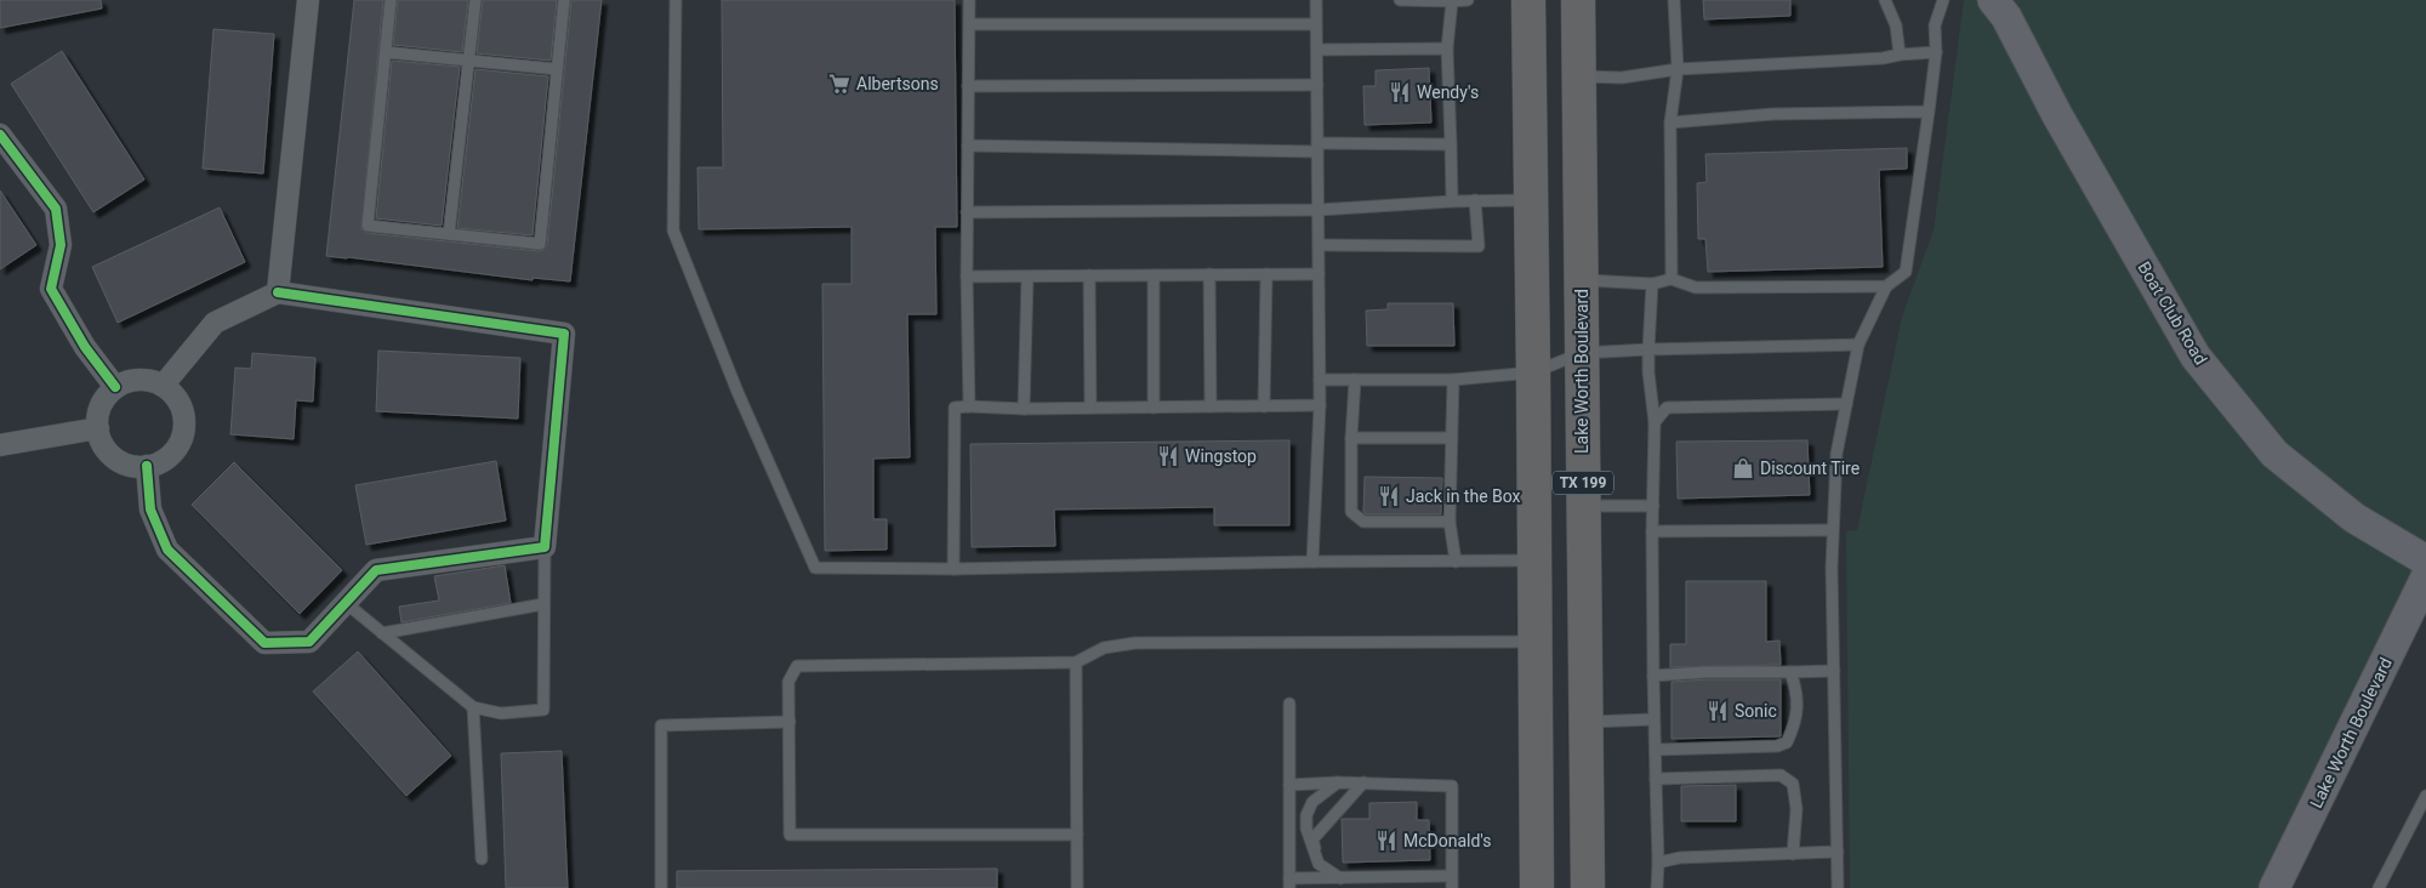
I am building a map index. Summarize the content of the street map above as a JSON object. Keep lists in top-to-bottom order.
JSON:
{
  "streets": {
    "highway": ["Lake Worth Boulevard", "TX 199"],
    "main road": ["Boat Club Road"]
  },
  "places": {
    "supermarket": ["Albertsons"],
    "restaurant": [
      "Wendy's",
      "Wingstop",
      "Jack in the Box",
      "Sonic",
      "McDonald's"
    ],
    "shop": ["Discount Tire"]
  }
}
